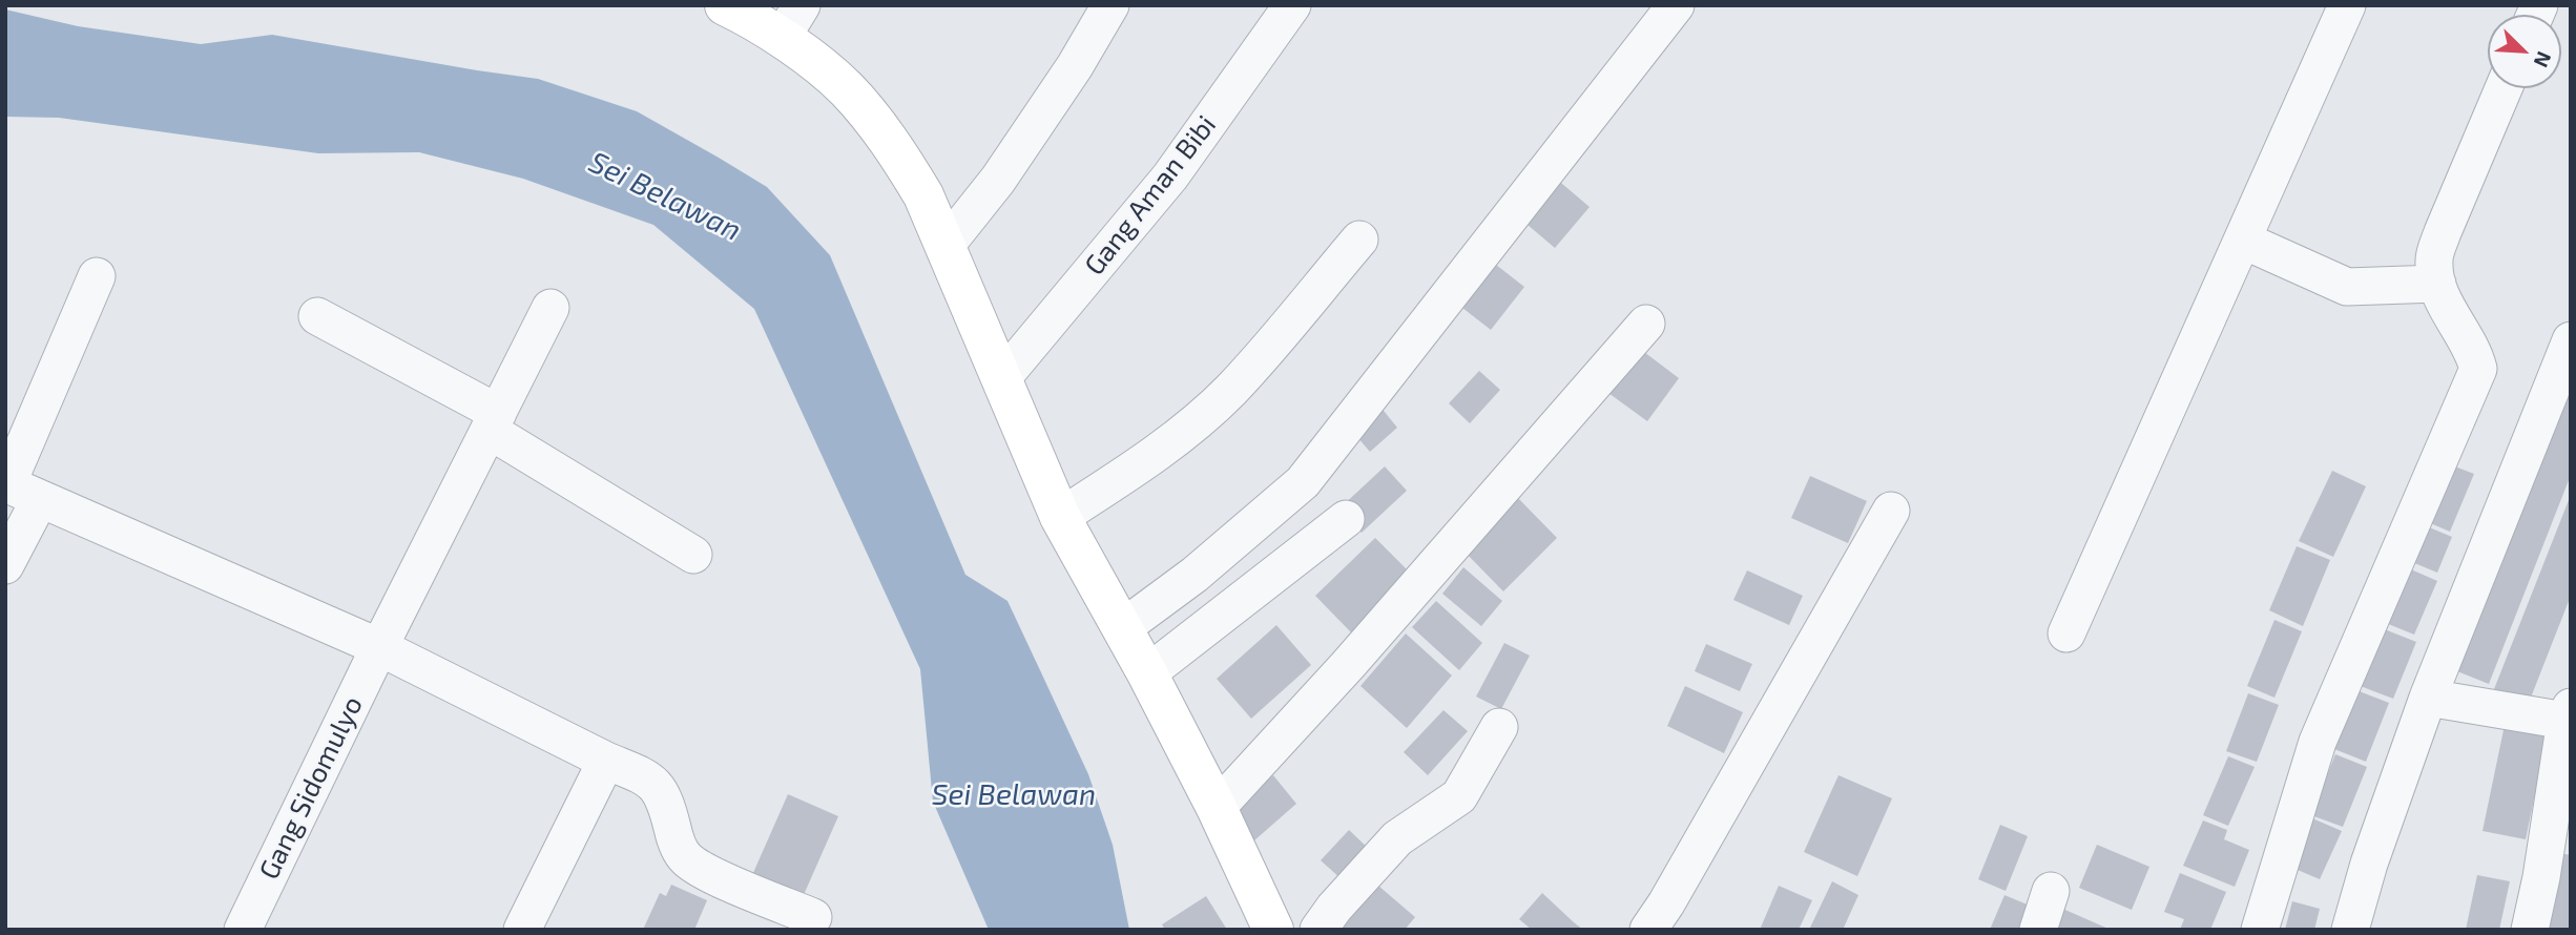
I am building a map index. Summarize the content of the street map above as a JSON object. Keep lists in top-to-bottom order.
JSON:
{
  "streets": {
    "street": ["Gang Aman Bibi", "Gang Sidomulyo"]
  },
  "water": ["Sei Belawan"],
  "north": "bottom right"
}
